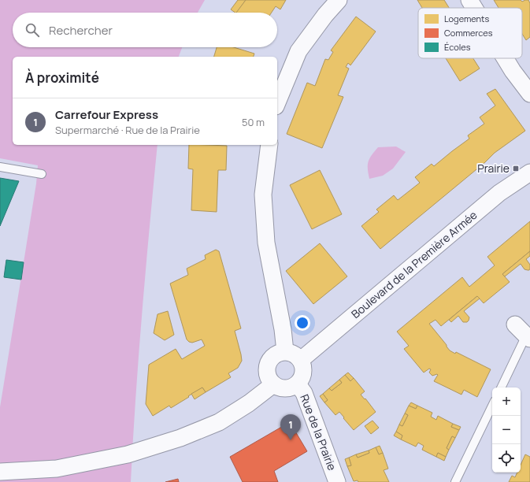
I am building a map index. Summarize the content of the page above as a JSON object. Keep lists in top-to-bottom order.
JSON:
{
  "streets": {
    "street": ["Boulevard de la Première Armée", "Rue de la Prairie"]
  },
  "crossings": [
    ["Boulevard de la Première Armée", "Rue de la Prairie"]
  ],
  "places": {
    "transit": ["Prairie"]
  },
  "legend": ["Logements", "Commerces", "Écoles"],
  "page": {
    "search": "Rechercher",
    "heading": "À proximité",
    "list": [
      {
        "mark": "1",
        "name": "Carrefour Express",
        "note": "Supermarché · Rue de la Prairie",
        "value": "50 m"
      }
    ],
    "map_buttons": ["+", "−"],
    "pins": "1"
  }
}
